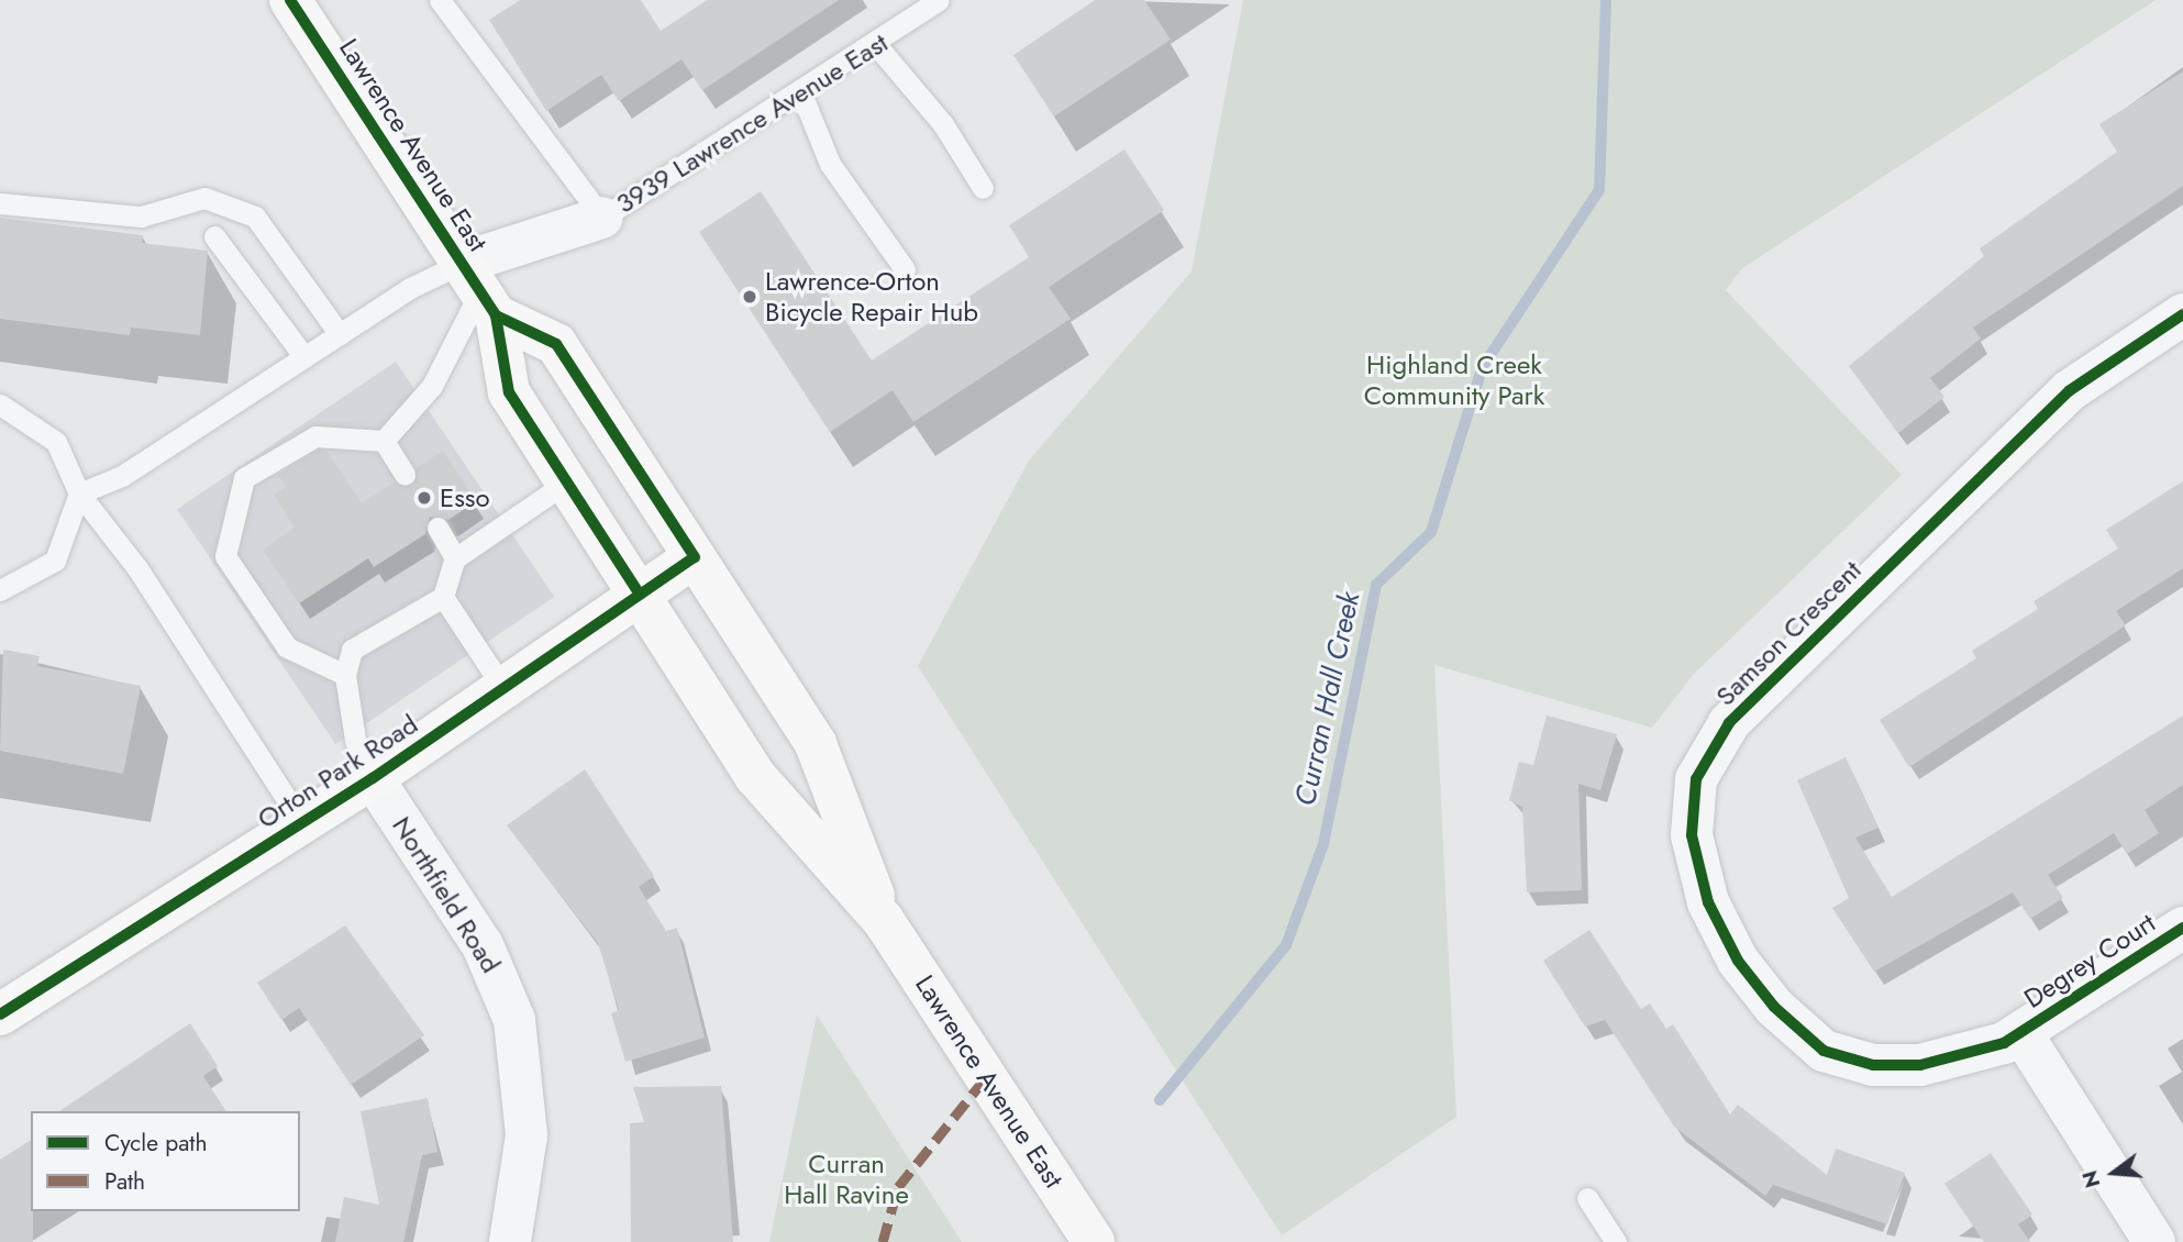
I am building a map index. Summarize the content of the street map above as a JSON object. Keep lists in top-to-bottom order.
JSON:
{
  "streets": {
    "main road": ["Lawrence Avenue East", "Orton Park Road"],
    "street": [
      "3939 Lawrence Avenue East",
      "Samson Crescent",
      "Northfield Road",
      "Degrey Court"
    ]
  },
  "crossings": [
    ["3939 Lawrence Avenue East", "Lawrence Avenue East"],
    ["Lawrence Avenue East", "Orton Park Road"],
    ["Samson Crescent", "Degrey Court"],
    ["Orton Park Road", "Northfield Road"]
  ],
  "water": ["Curran Hall Creek"],
  "parks": ["Highland Creek Community Park", "Curran Hall Ravine"],
  "places": ["Lawrence-Orton Bicycle Repair Hub", "Esso"],
  "legend": ["Cycle path", "Path"],
  "north": "left"
}
